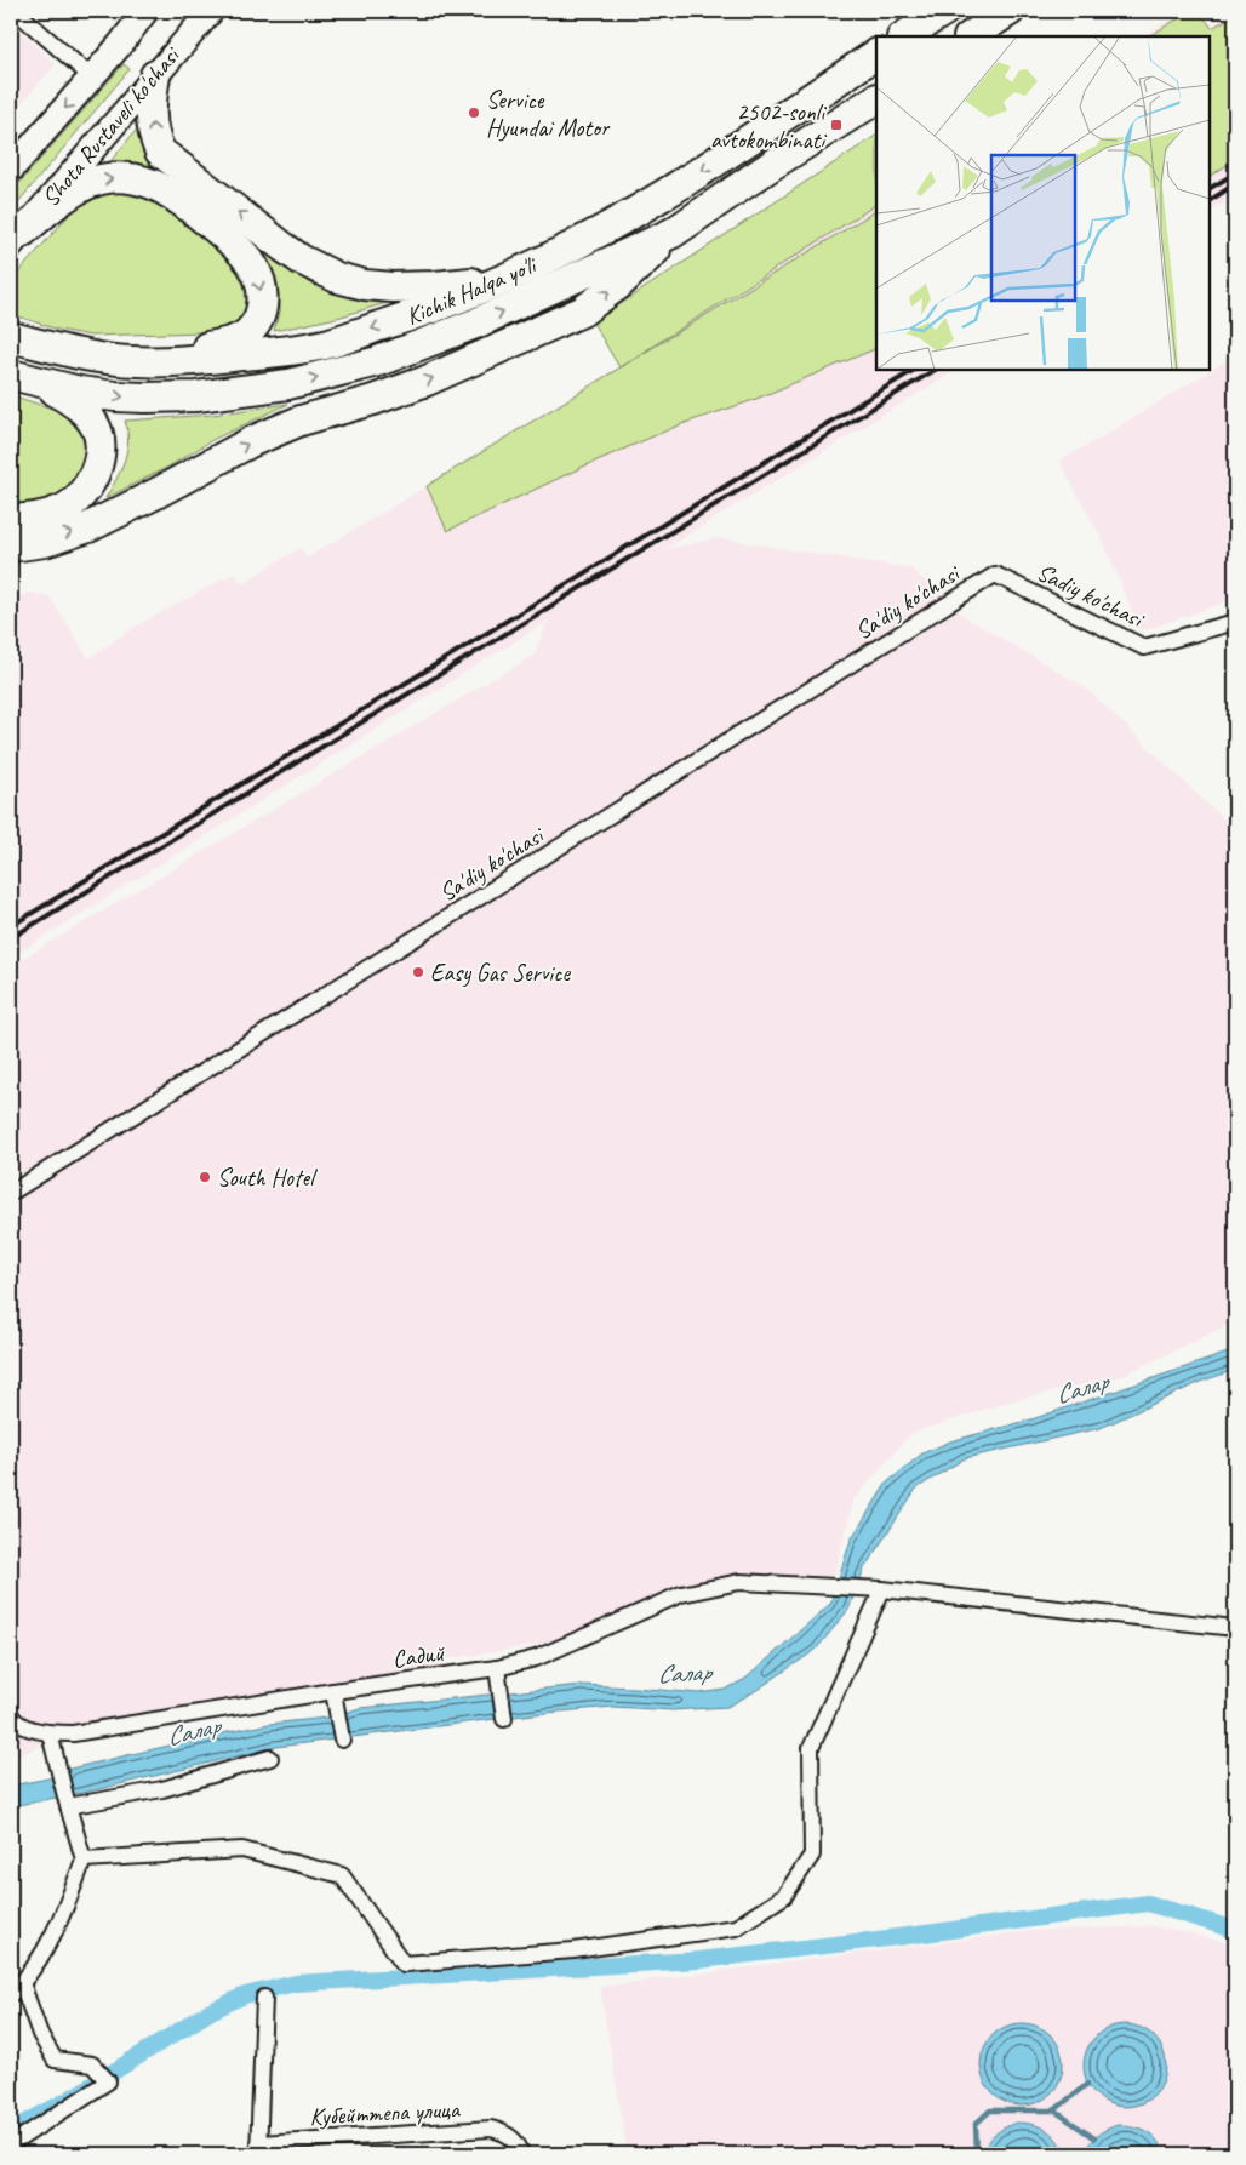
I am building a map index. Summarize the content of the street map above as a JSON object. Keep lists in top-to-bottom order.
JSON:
{
  "streets": {
    "highway": ["Kichik Halqa yo'li"],
    "main road": ["Shota Rustaveli ko'chasi"],
    "street": [
      "Sadiy ko'chasi",
      "Sa'diy ko'chasi",
      "Садий",
      "Кубейттепа улица"
    ]
  },
  "crossings": [
    ["Sadiy ko'chasi", "Sa'diy ko'chasi"]
  ],
  "water": ["Салар"],
  "places": {
    "other": ["Service Hyundai Motor", "Easy Gas Service", "South Hotel"],
    "transit": ["2502-sonli avtokombinati"]
  }
}
